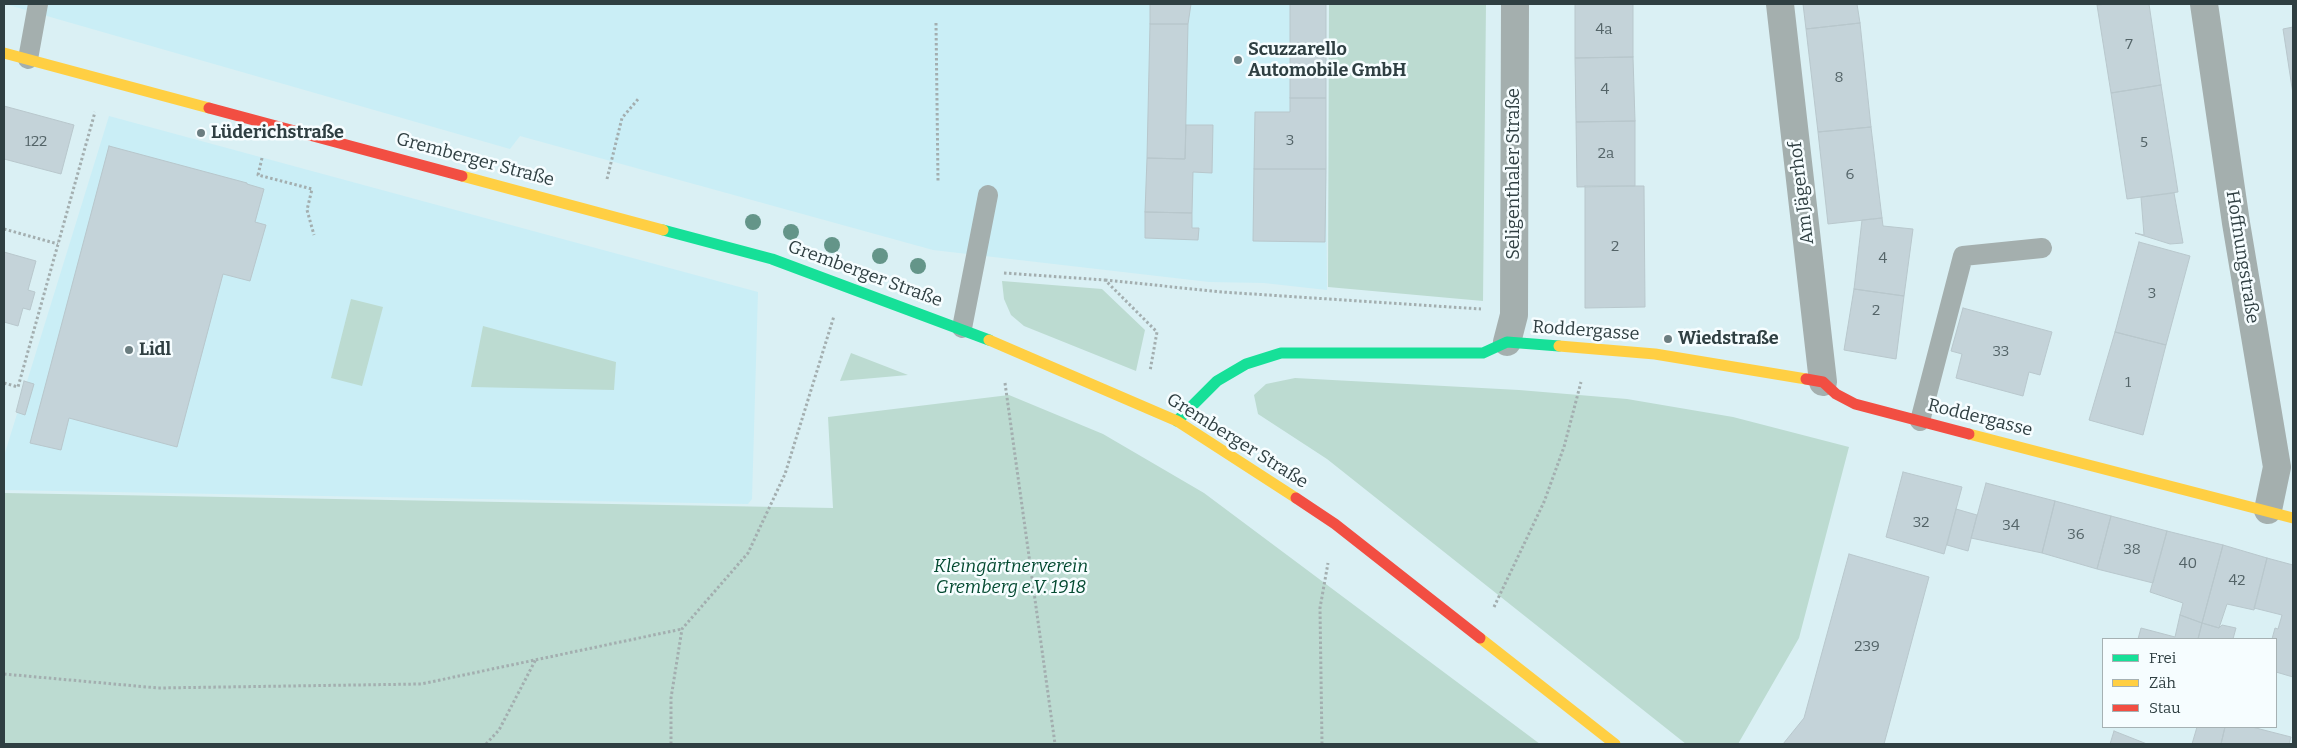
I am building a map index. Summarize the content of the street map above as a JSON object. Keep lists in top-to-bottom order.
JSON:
{
  "streets": {
    "street": [
      "Gremberger Straße",
      "Seligenthaler Straße",
      "Am Jägerhof",
      "Hoffnungstraße",
      "Roddergasse"
    ]
  },
  "crossings": [
    ["Gremberger Straße", "Roddergasse"],
    ["Seligenthaler Straße", "Roddergasse"],
    ["Am Jägerhof", "Roddergasse"],
    ["Hoffnungstraße", "Roddergasse"]
  ],
  "parks": ["Kleingärtnerverein Gremberg e.V. 1918"],
  "places": [
    "Scuzzarello Automobile GmbH",
    "Lüderichstraße",
    "Wiedstraße",
    "Lidl"
  ],
  "house_numbers": [
    "4a",
    "7",
    "8",
    "4",
    "3",
    "122",
    "5",
    "2a",
    "6",
    "2",
    "4",
    "3",
    "2",
    "33",
    "1",
    "32",
    "34",
    "36",
    "38",
    "40",
    "42",
    "239"
  ],
  "legend": ["Frei", "Zäh", "Stau"]
}
